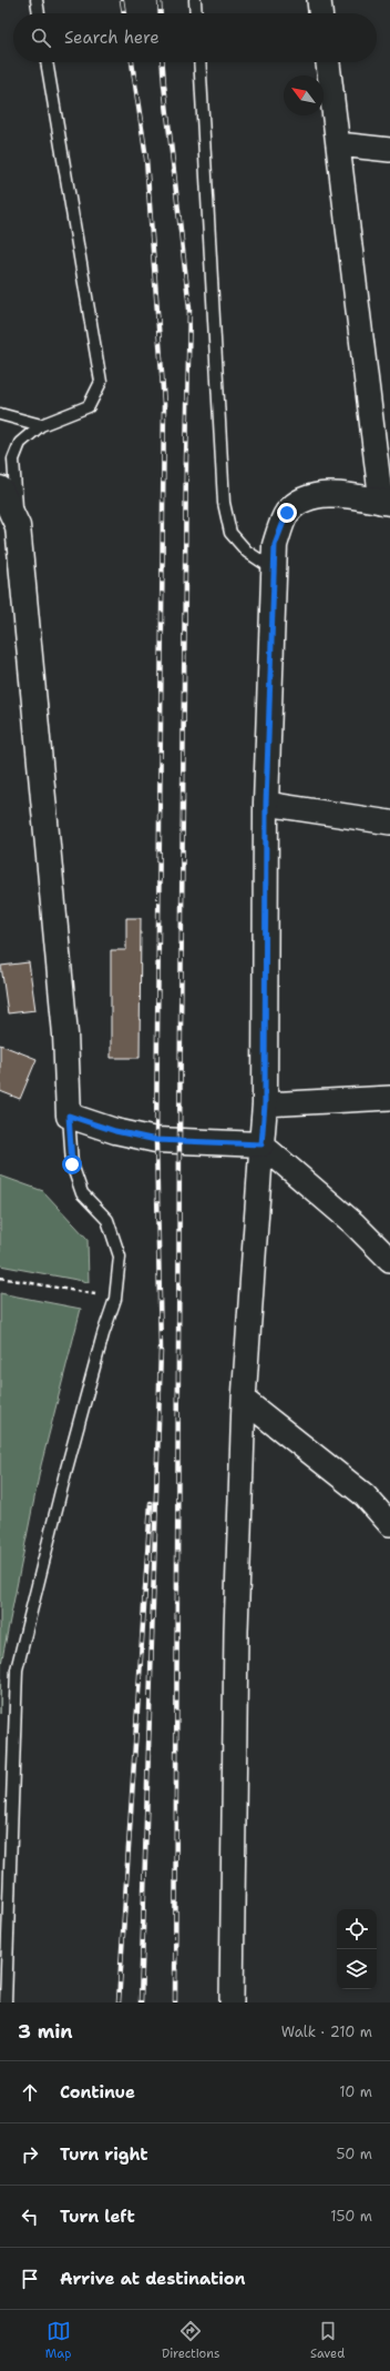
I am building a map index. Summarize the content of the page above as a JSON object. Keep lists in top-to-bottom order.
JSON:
{
  "north": "top left",
  "page": {
    "search": "Search here",
    "heading": ["3 min", "Walk · 210 m"],
    "list": [
      ["Continue", "10 m"],
      ["Turn right", "50 m"],
      ["Turn left", "150 m"],
      "Arrive at destination"
    ],
    "nav": ["Map", "Directions", "Saved"]
  }
}
